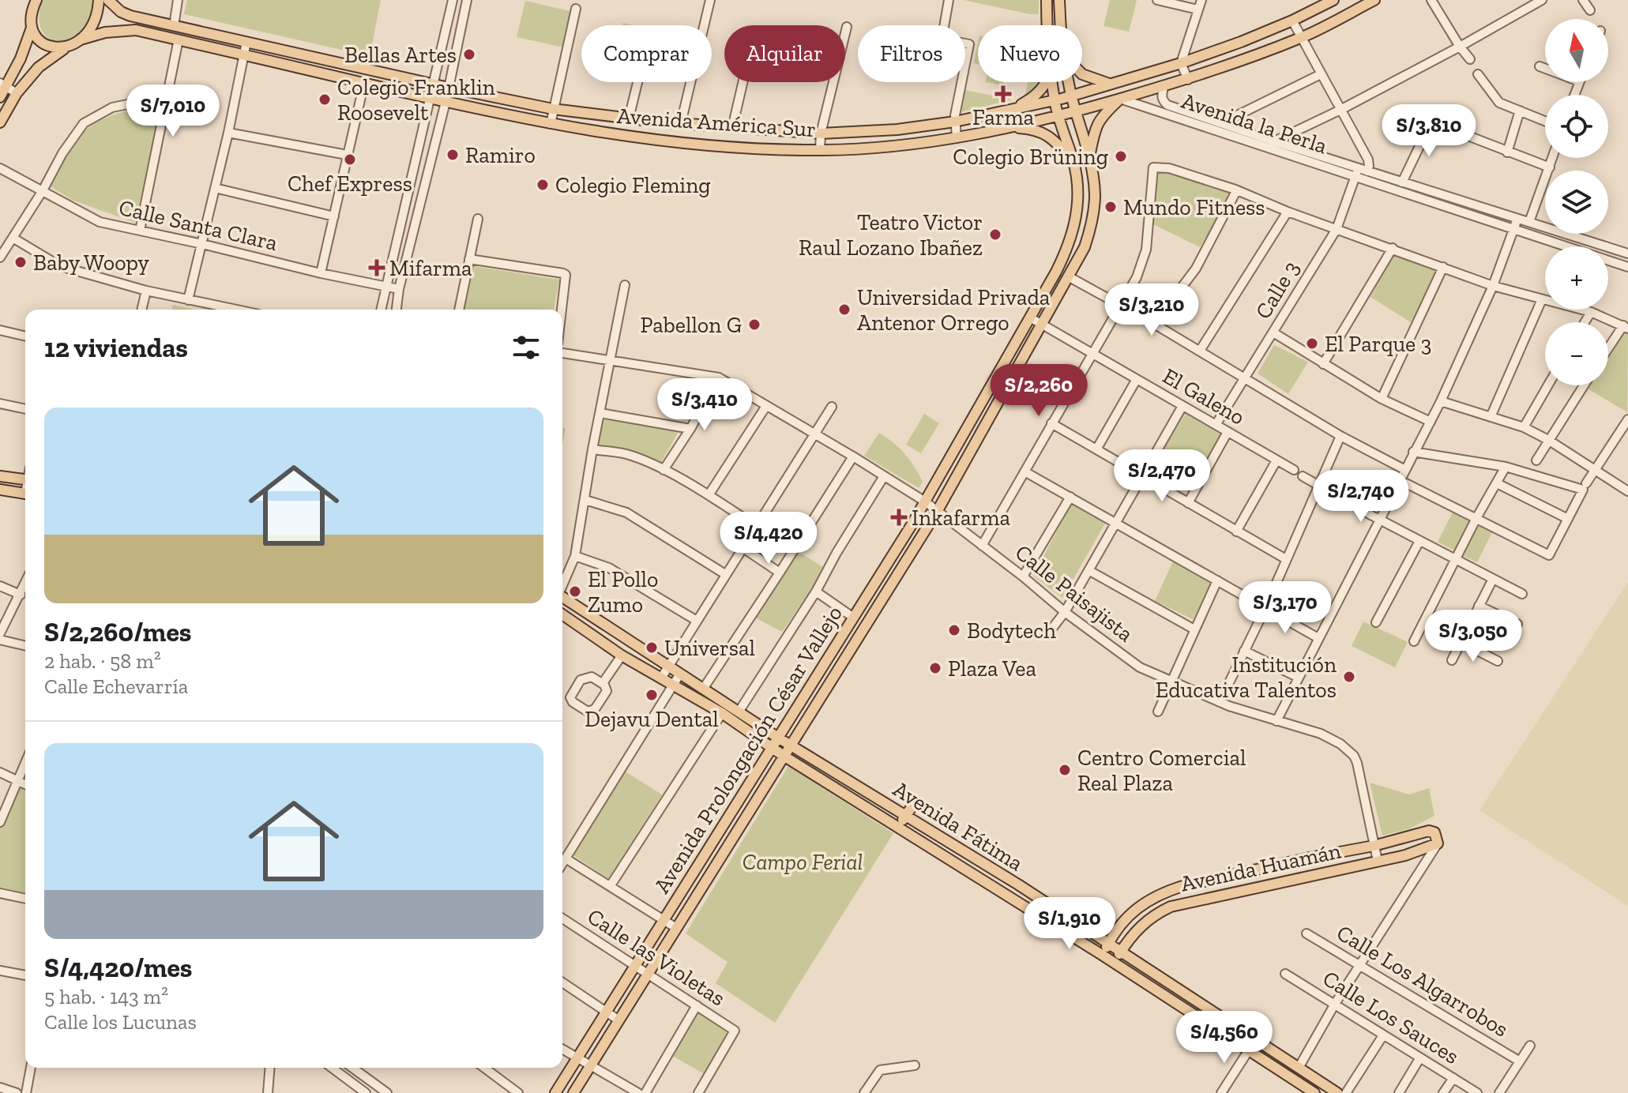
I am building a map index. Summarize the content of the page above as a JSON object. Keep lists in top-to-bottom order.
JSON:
{
  "streets": {
    "main road": [
      "Avenida América Sur",
      "Avenida Prolongación César Vallejo",
      "Avenida Fátima",
      "Avenida Huamán"
    ],
    "street": [
      "Avenida la Perla",
      "Calle Santa Clara",
      "Calle 3",
      "El Galeno",
      "Calle Paisajista",
      "Calle las Violetas",
      "Calle Los Algarrobos",
      "Calle Los Sauces"
    ]
  },
  "crossings": [
    ["Avenida América Sur", "Avenida la Perla"],
    ["Avenida América Sur", "Avenida Prolongación César Vallejo"],
    ["Avenida la Perla", "Calle 3"],
    ["Calle 3", "El Galeno"],
    ["El Galeno", "Avenida Prolongación César Vallejo"],
    ["Calle Paisajista", "Avenida Prolongación César Vallejo"],
    ["Calle Paisajista", "Avenida Huamán"],
    ["Avenida Prolongación César Vallejo", "Avenida Fátima"],
    ["Avenida Prolongación César Vallejo", "Calle las Violetas"],
    ["Avenida Fátima", "Avenida Huamán"]
  ],
  "parks": ["Campo Ferial"],
  "places": {
    "other": [
      "Bellas Artes",
      "Colegio Franklin Roosevelt",
      "Ramiro",
      "Colegio Brüning",
      "Chef Express",
      "Colegio Fleming",
      "Mundo Fitness",
      "Teatro Victor Raul Lozano Ibañez",
      "Baby Woopy",
      "Universidad Privada Antenor Orrego",
      "Pabellon G",
      "El Parque 3",
      "El Pollo Zumo",
      "Bodytech",
      "Universal",
      "Plaza Vea",
      "Institución Educativa Talentos",
      "Dejavu Dental",
      "Centro Comercial Real Plaza"
    ],
    "health": ["Farma", "Mifarma", "Inkafarma"]
  },
  "north": "top",
  "page": {
    "map_buttons": ["+", "−"],
    "chip": [
      "Comprar",
      "Alquilar",
      "Filtros",
      "Nuevo"
    ],
    "price": [
      "S/7,010",
      "S/3,810",
      "S/3,210",
      "S/2,260",
      "S/3,410",
      "S/2,470",
      "S/2,740",
      "S/4,420",
      "S/3,170",
      "S/3,050",
      "S/1,910",
      "S/4,560"
    ],
    "heading": "12 viviendas",
    "list": [
      {
        "name": "S/2,260/mes",
        "note": "2 hab. · 58 m² · Calle Echevarría"
      },
      {
        "name": "S/4,420/mes",
        "note": "5 hab. · 143 m² · Calle los Lucunas"
      }
    ]
  }
}
